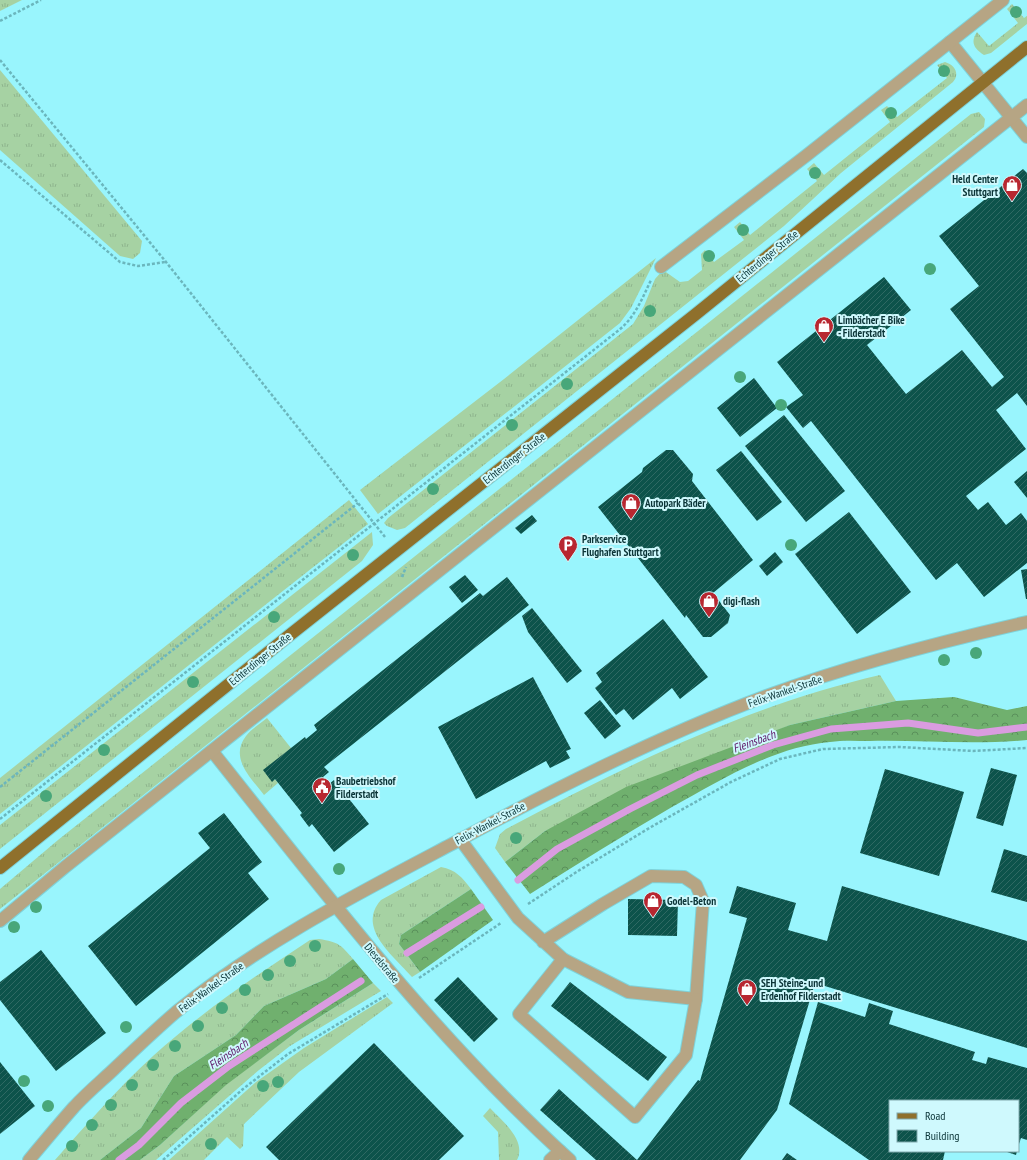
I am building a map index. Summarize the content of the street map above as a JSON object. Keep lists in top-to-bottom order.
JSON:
{
  "streets": {
    "main road": ["Echterdinger Straße"],
    "street": ["Felix-Wankel-Straße", "Dieselstraße"]
  },
  "crossings": [
    ["Felix-Wankel-Straße", "Dieselstraße"]
  ],
  "water": ["Fleinsbach"],
  "places": {
    "shop": [
      "Held Center Stuttgart",
      "Limbächer E Bike - Filderstadt",
      "Autopark Bäder",
      "digi-flash",
      "Godel-Beton",
      "SEH Steine- und Erdenhof Filderstadt"
    ],
    "parking": ["Parkservice Flughafen Stuttgart"],
    "public building": ["Baubetriebshof Filderstadt"]
  },
  "legend": ["Road", "Building"]
}
